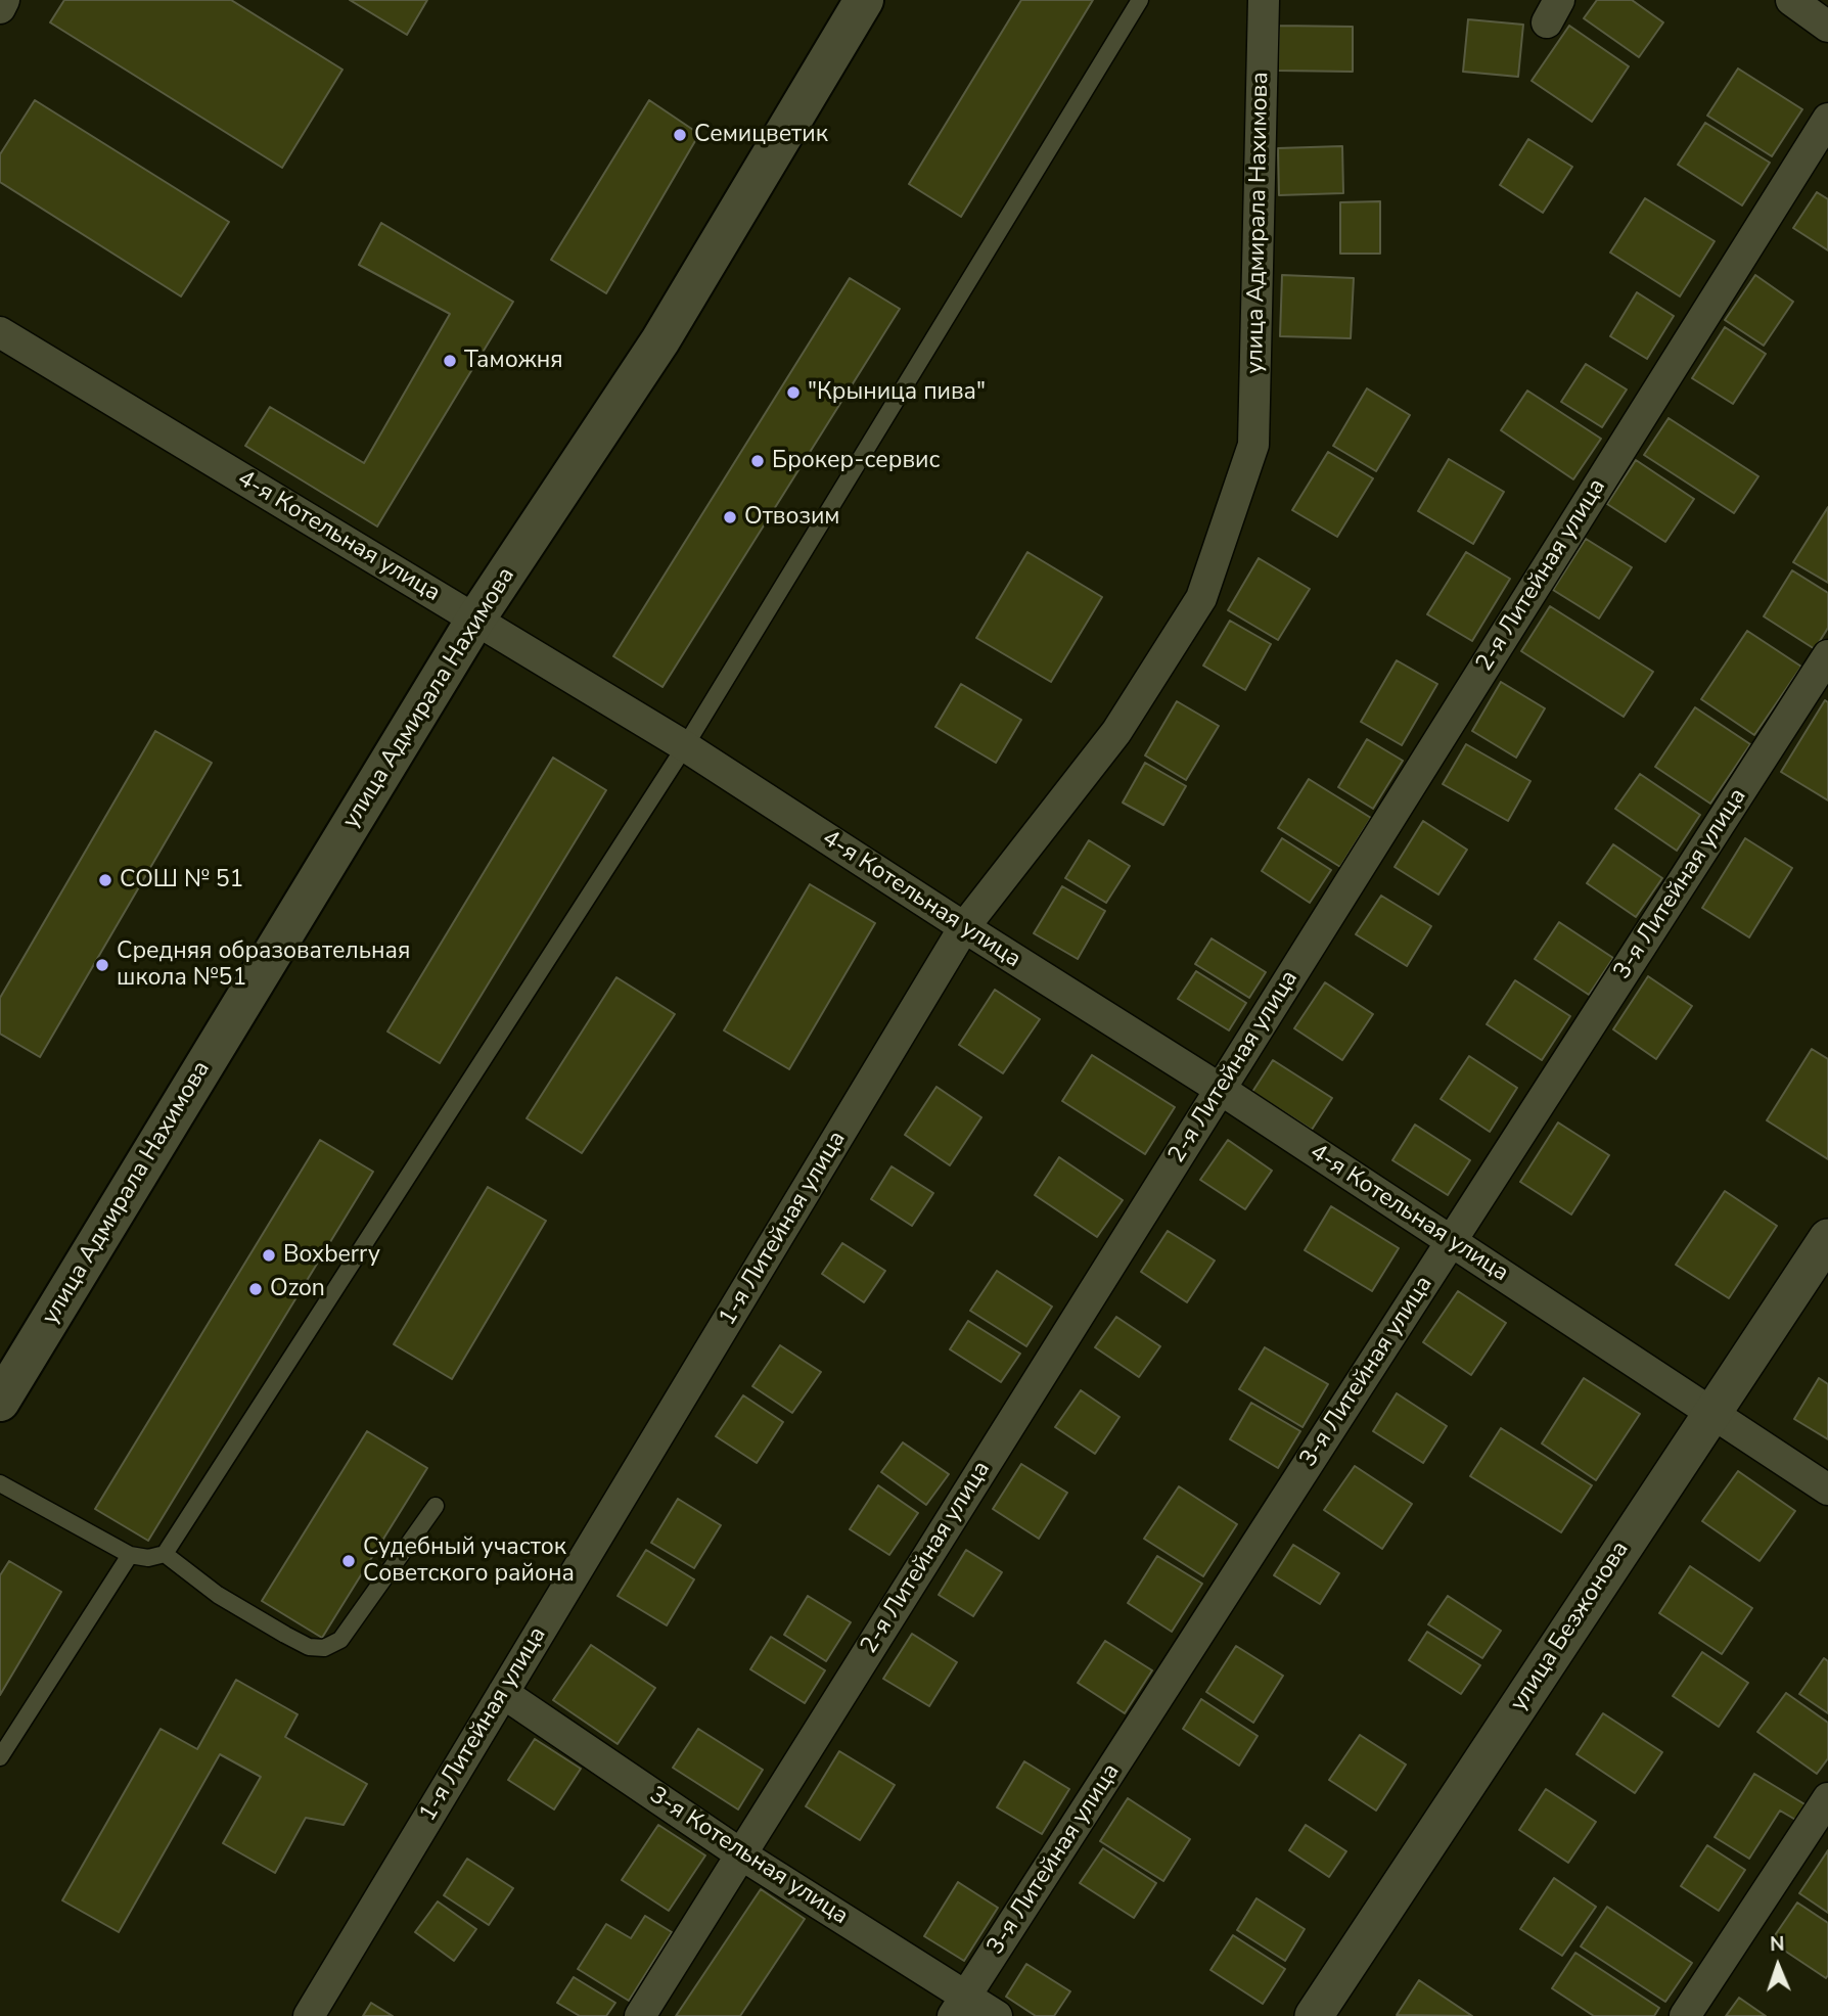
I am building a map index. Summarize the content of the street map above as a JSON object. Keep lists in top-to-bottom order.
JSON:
{
  "streets": {
    "main road": ["улица Адмирала Нахимова"],
    "street": [
      "4-я Котельная улица",
      "2-я Литейная улица",
      "3-я Литейная улица",
      "1-я Литейная улица",
      "улица Безжонова",
      "3-я Котельная улица"
    ]
  },
  "crossings": [
    ["улица Адмирала Нахимова", "4-я Котельная улица"],
    ["улица Адмирала Нахимова", "1-я Литейная улица"],
    ["4-я Котельная улица", "2-я Литейная улица"],
    ["4-я Котельная улица", "3-я Литейная улица"],
    ["4-я Котельная улица", "1-я Литейная улица"],
    ["4-я Котельная улица", "улица Безжонова"],
    ["2-я Литейная улица", "3-я Котельная улица"],
    ["3-я Литейная улица", "3-я Котельная улица"],
    ["1-я Литейная улица", "3-я Котельная улица"]
  ],
  "places": [
    "Семицветик",
    "Таможня",
    "\"Крыница пива\"",
    "Брокер-сервис",
    "Отвозим",
    "СОШ № 51",
    "Средняя образовательная школа №51",
    "Boxberry",
    "Ozon",
    "Судебный участок Советского района"
  ],
  "north": "top"
}
